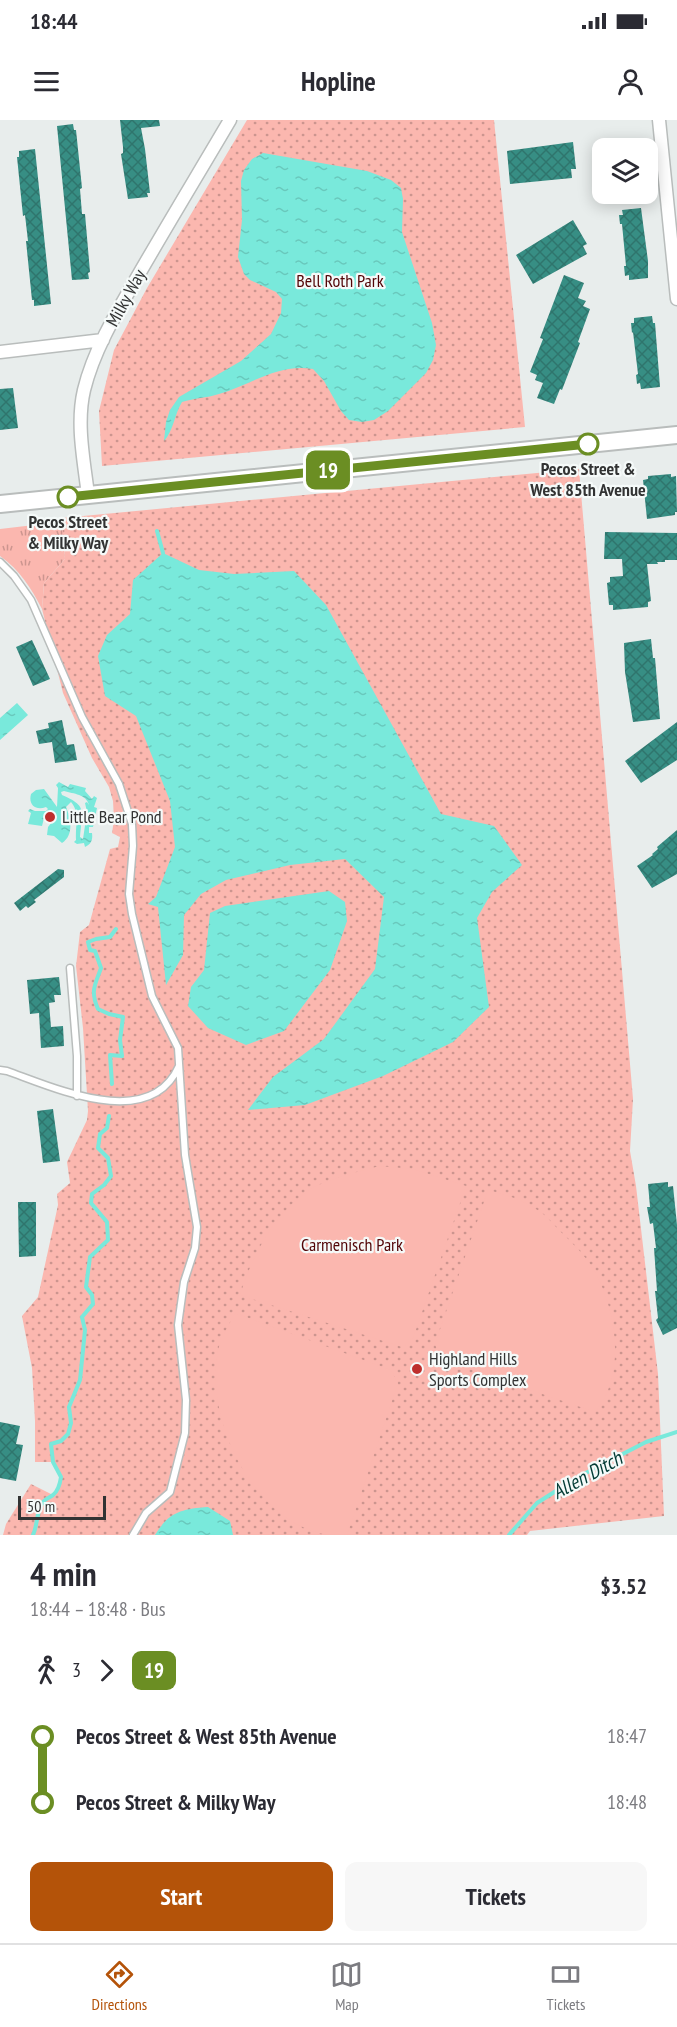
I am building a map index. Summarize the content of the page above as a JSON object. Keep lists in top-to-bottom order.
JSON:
{
  "streets": {
    "street": ["Milky Way"]
  },
  "water": ["Allen Ditch"],
  "parks": ["Bell Roth Park", "Carmenisch Park"],
  "places": [
    "Pecos Street & West 85th Avenue",
    "Pecos Street & Milky Way",
    "Little Bear Pond",
    "Highland Hills Sports Complex"
  ],
  "lines": ["bus line 19"],
  "scale_bar": "50 m",
  "page": {
    "status": "18:44",
    "header": "Hopline",
    "on_map": "19",
    "scale": "50 m",
    "heading": ["4 min", "18:44 – 18:48 · Bus", "$3.52"],
    "legs": ["3", "19"],
    "list": [
      {
        "name": "Pecos Street & West 85th Avenue",
        "value": "18:47"
      },
      {
        "name": "Pecos Street & Milky Way",
        "value": "18:48"
      }
    ],
    "buttons": ["Start", "Tickets"],
    "tabs": ["Directions", "Map", "Tickets"]
  }
}
